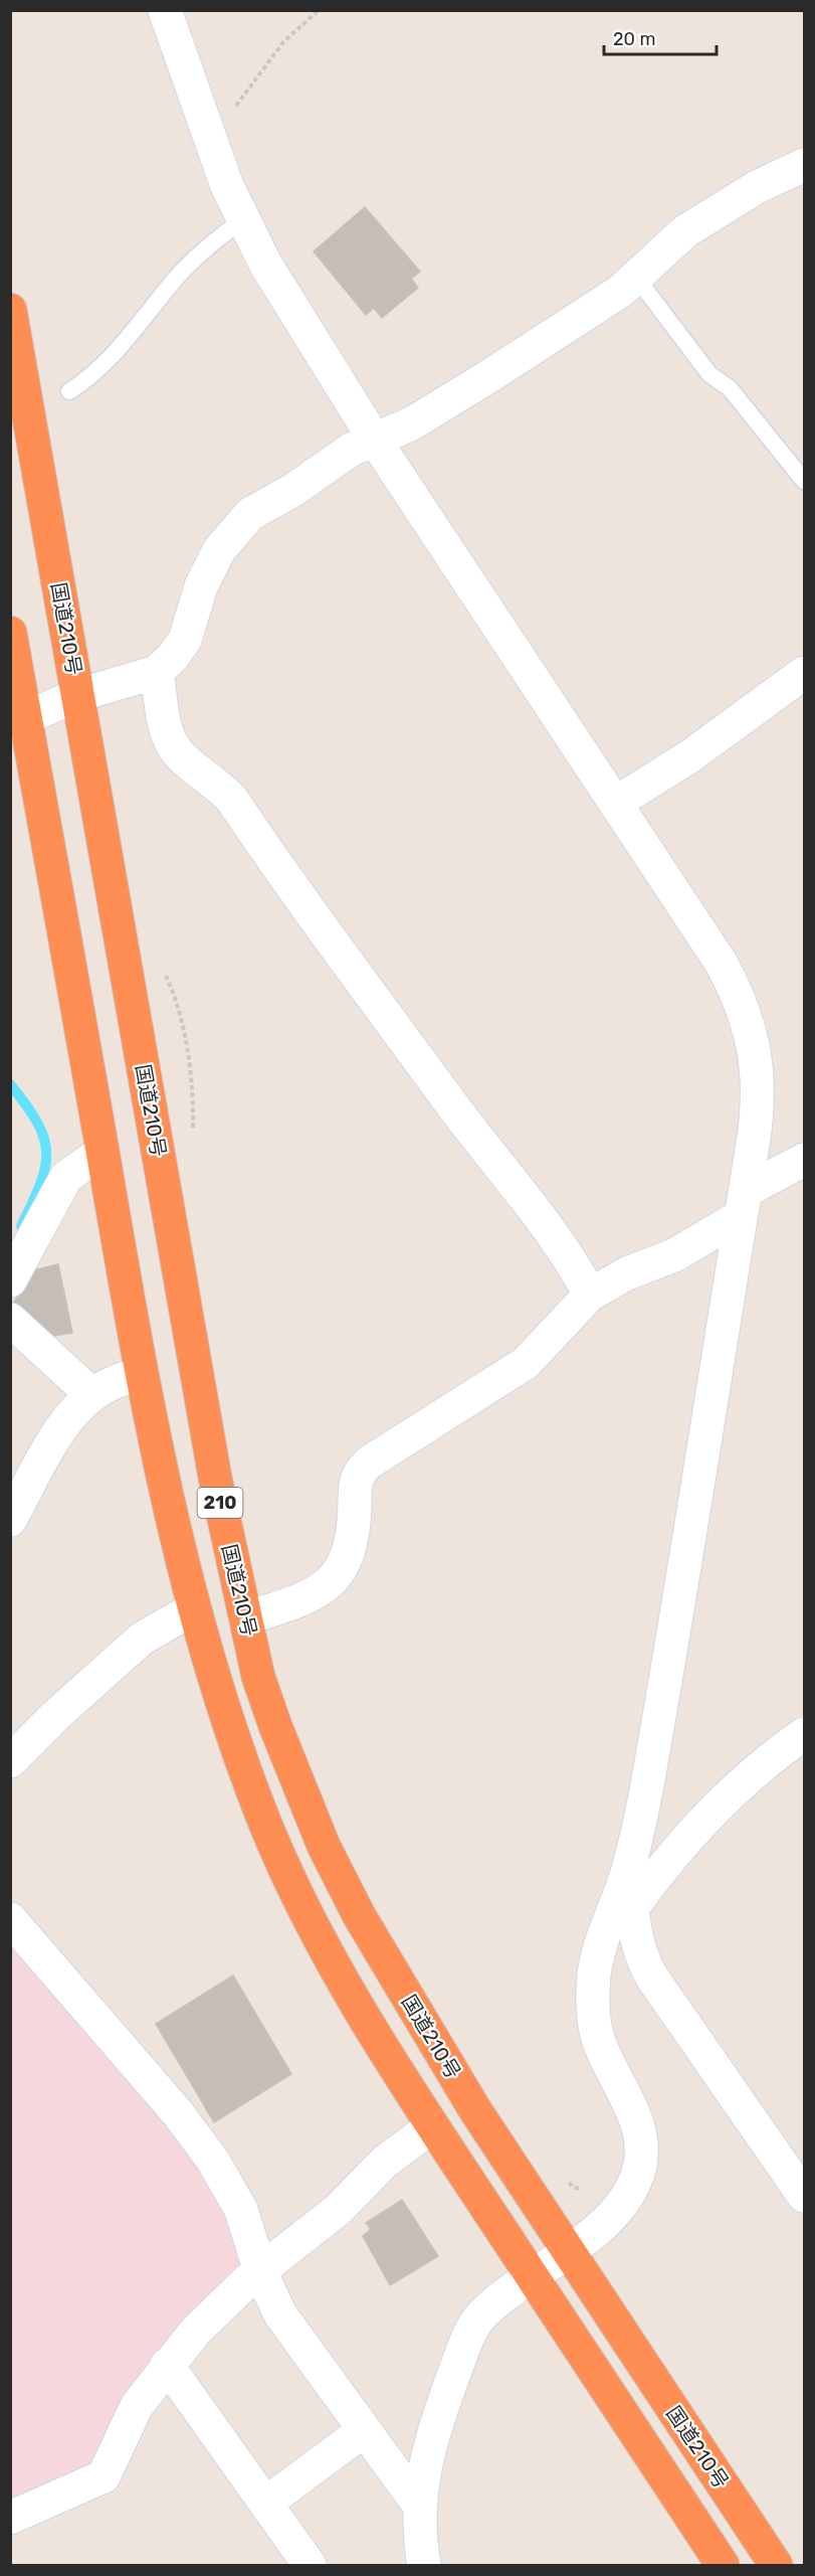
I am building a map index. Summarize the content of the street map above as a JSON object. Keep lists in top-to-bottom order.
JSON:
{
  "streets": {
    "highway": ["国道210号", "210"]
  },
  "scale_bar": "20 m"
}
